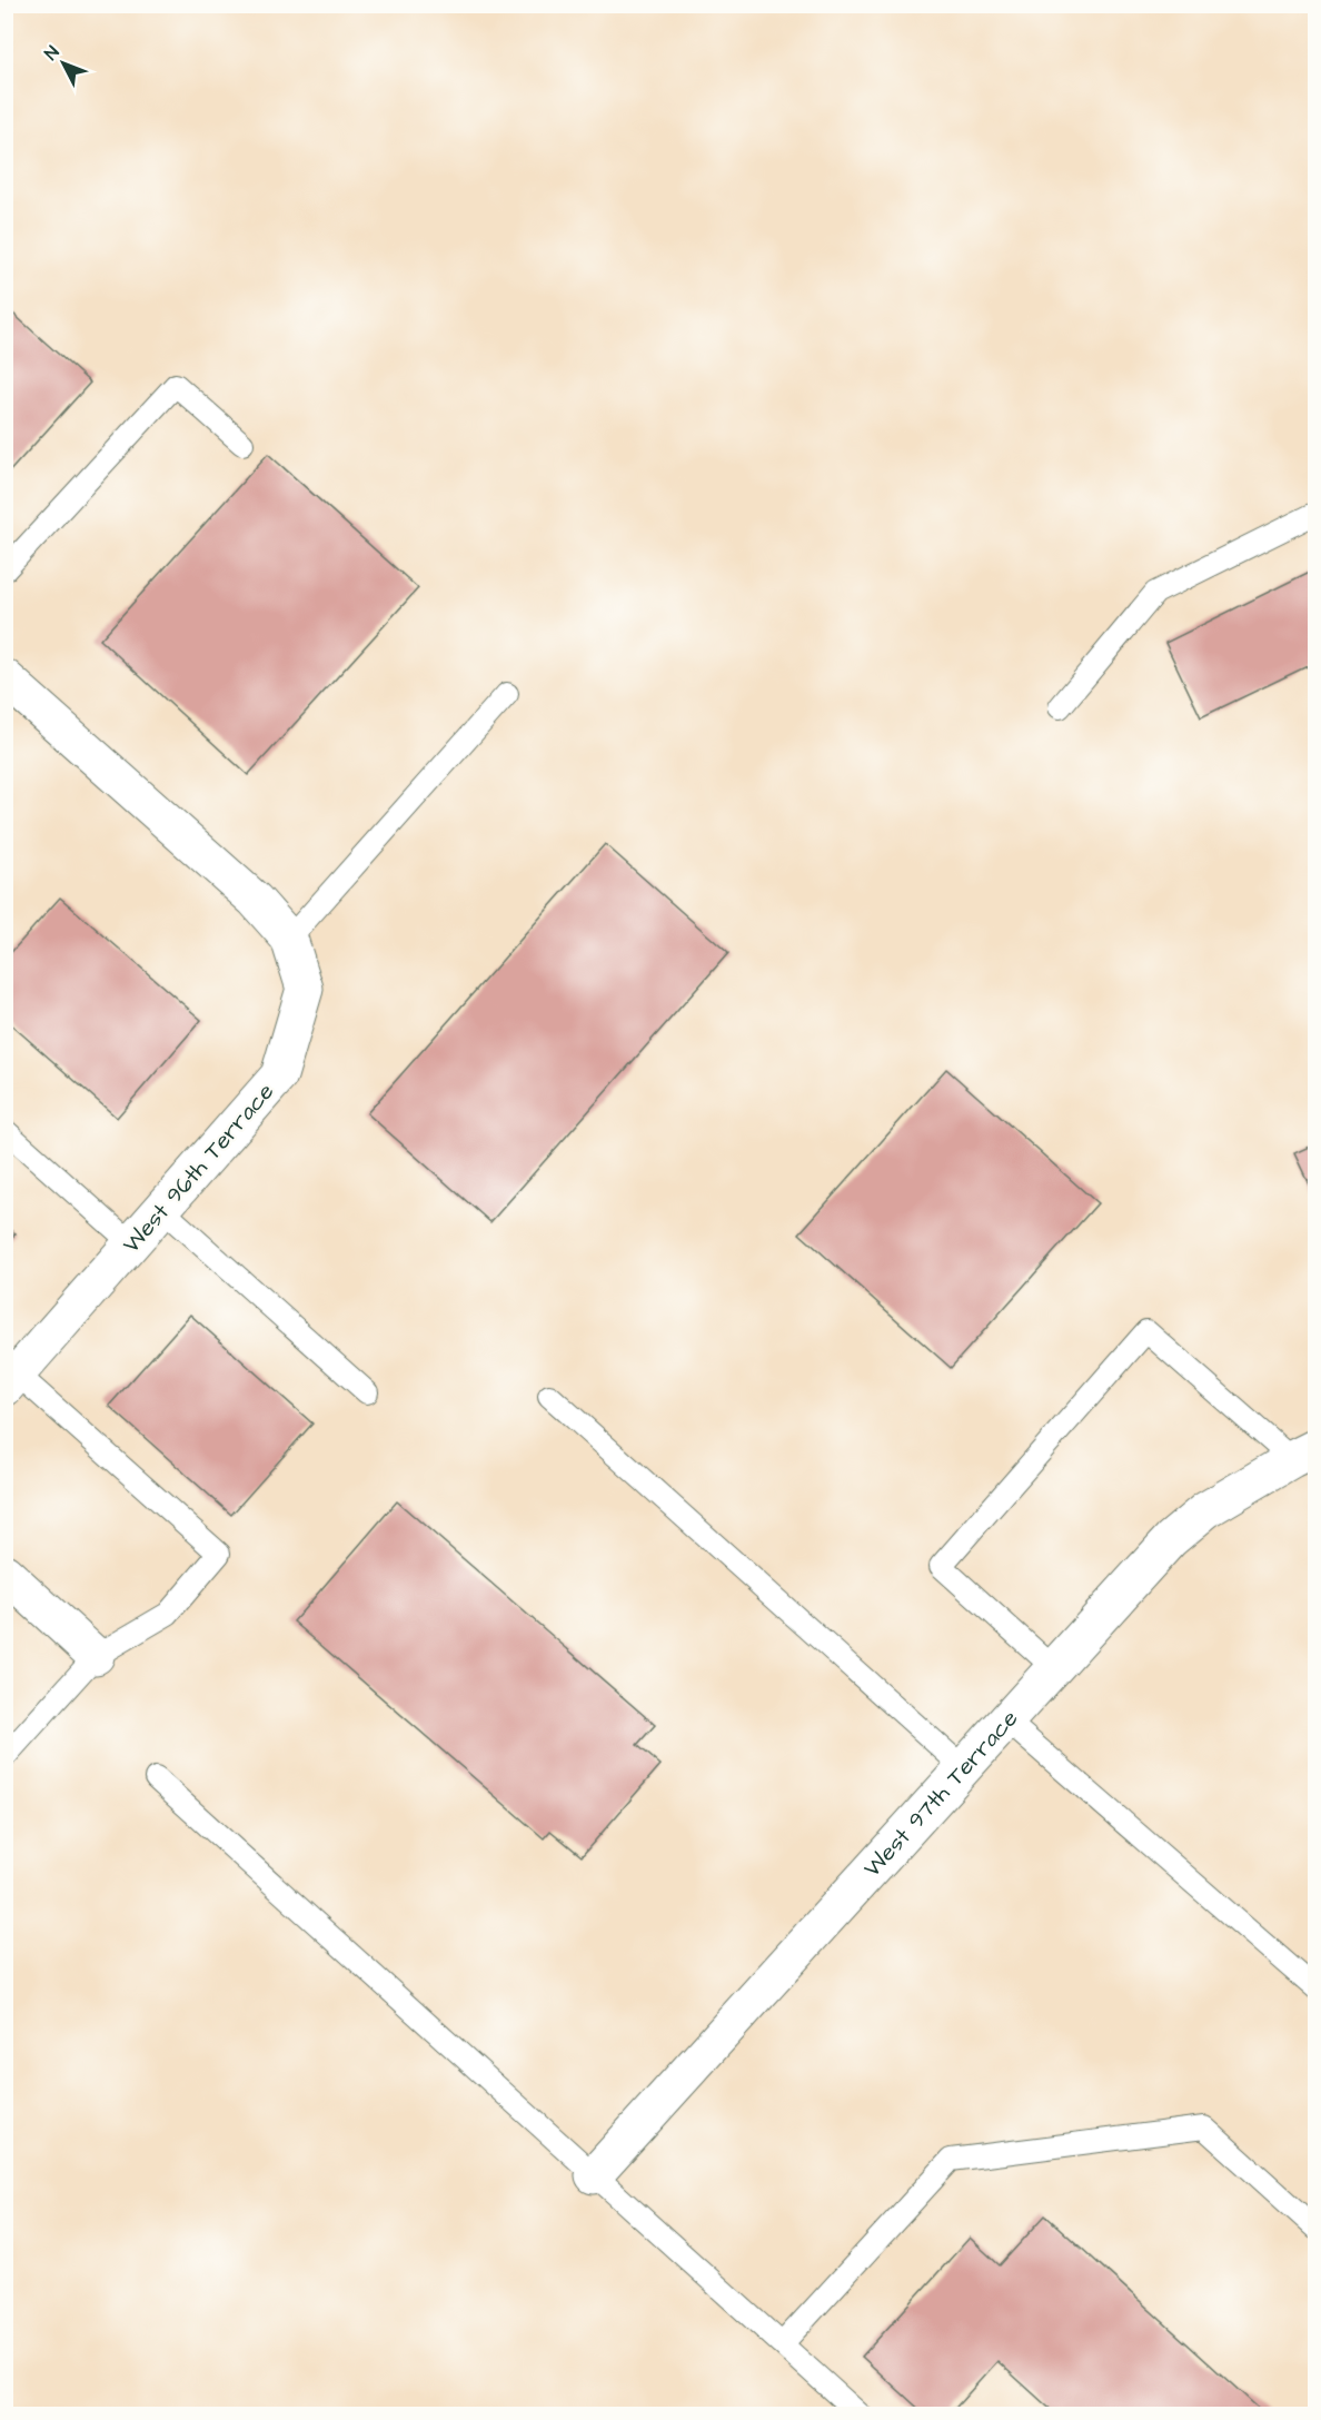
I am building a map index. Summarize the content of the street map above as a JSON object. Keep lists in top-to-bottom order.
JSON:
{
  "streets": {
    "street": ["West 96th Terrace", "West 97th Terrace"]
  },
  "north": "top left"
}
